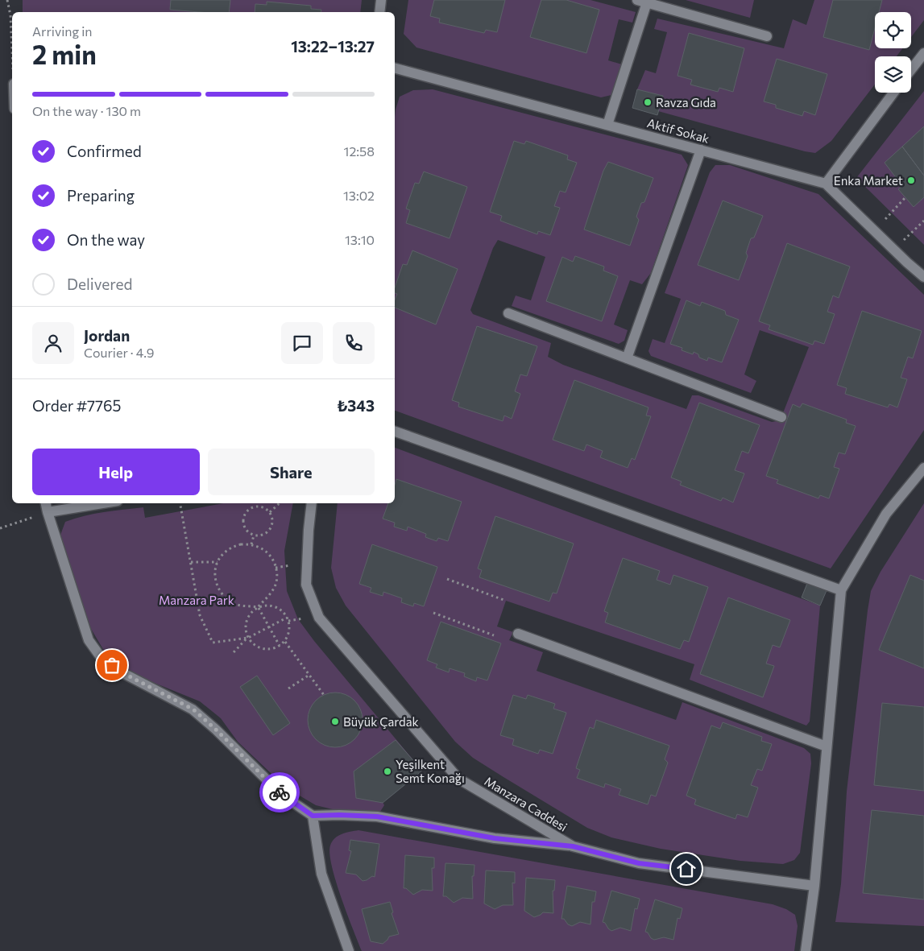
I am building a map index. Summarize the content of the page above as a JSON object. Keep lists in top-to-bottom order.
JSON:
{
  "streets": {
    "street": ["Aktif Sokak", "Manzara Caddesi"]
  },
  "parks": ["Manzara Park"],
  "places": [
    "Ravza Gıda",
    "Enka Market",
    "Büyük Çardak",
    "Yeşilkent Semt Konağı"
  ],
  "page": {
    "heading": ["2 min", "Arriving in", "13:22–13:27"],
    "panel": [
      "Jordan",
      "Courier · 4.9",
      "Order #7765",
      "₺343"
    ],
    "bar": "On the way · 130 m",
    "list": [
      ["Confirmed", "12:58"],
      ["Preparing", "13:02"],
      ["On the way", "13:10"],
      "Delivered"
    ],
    "buttons": ["Help", "Share"]
  }
}
